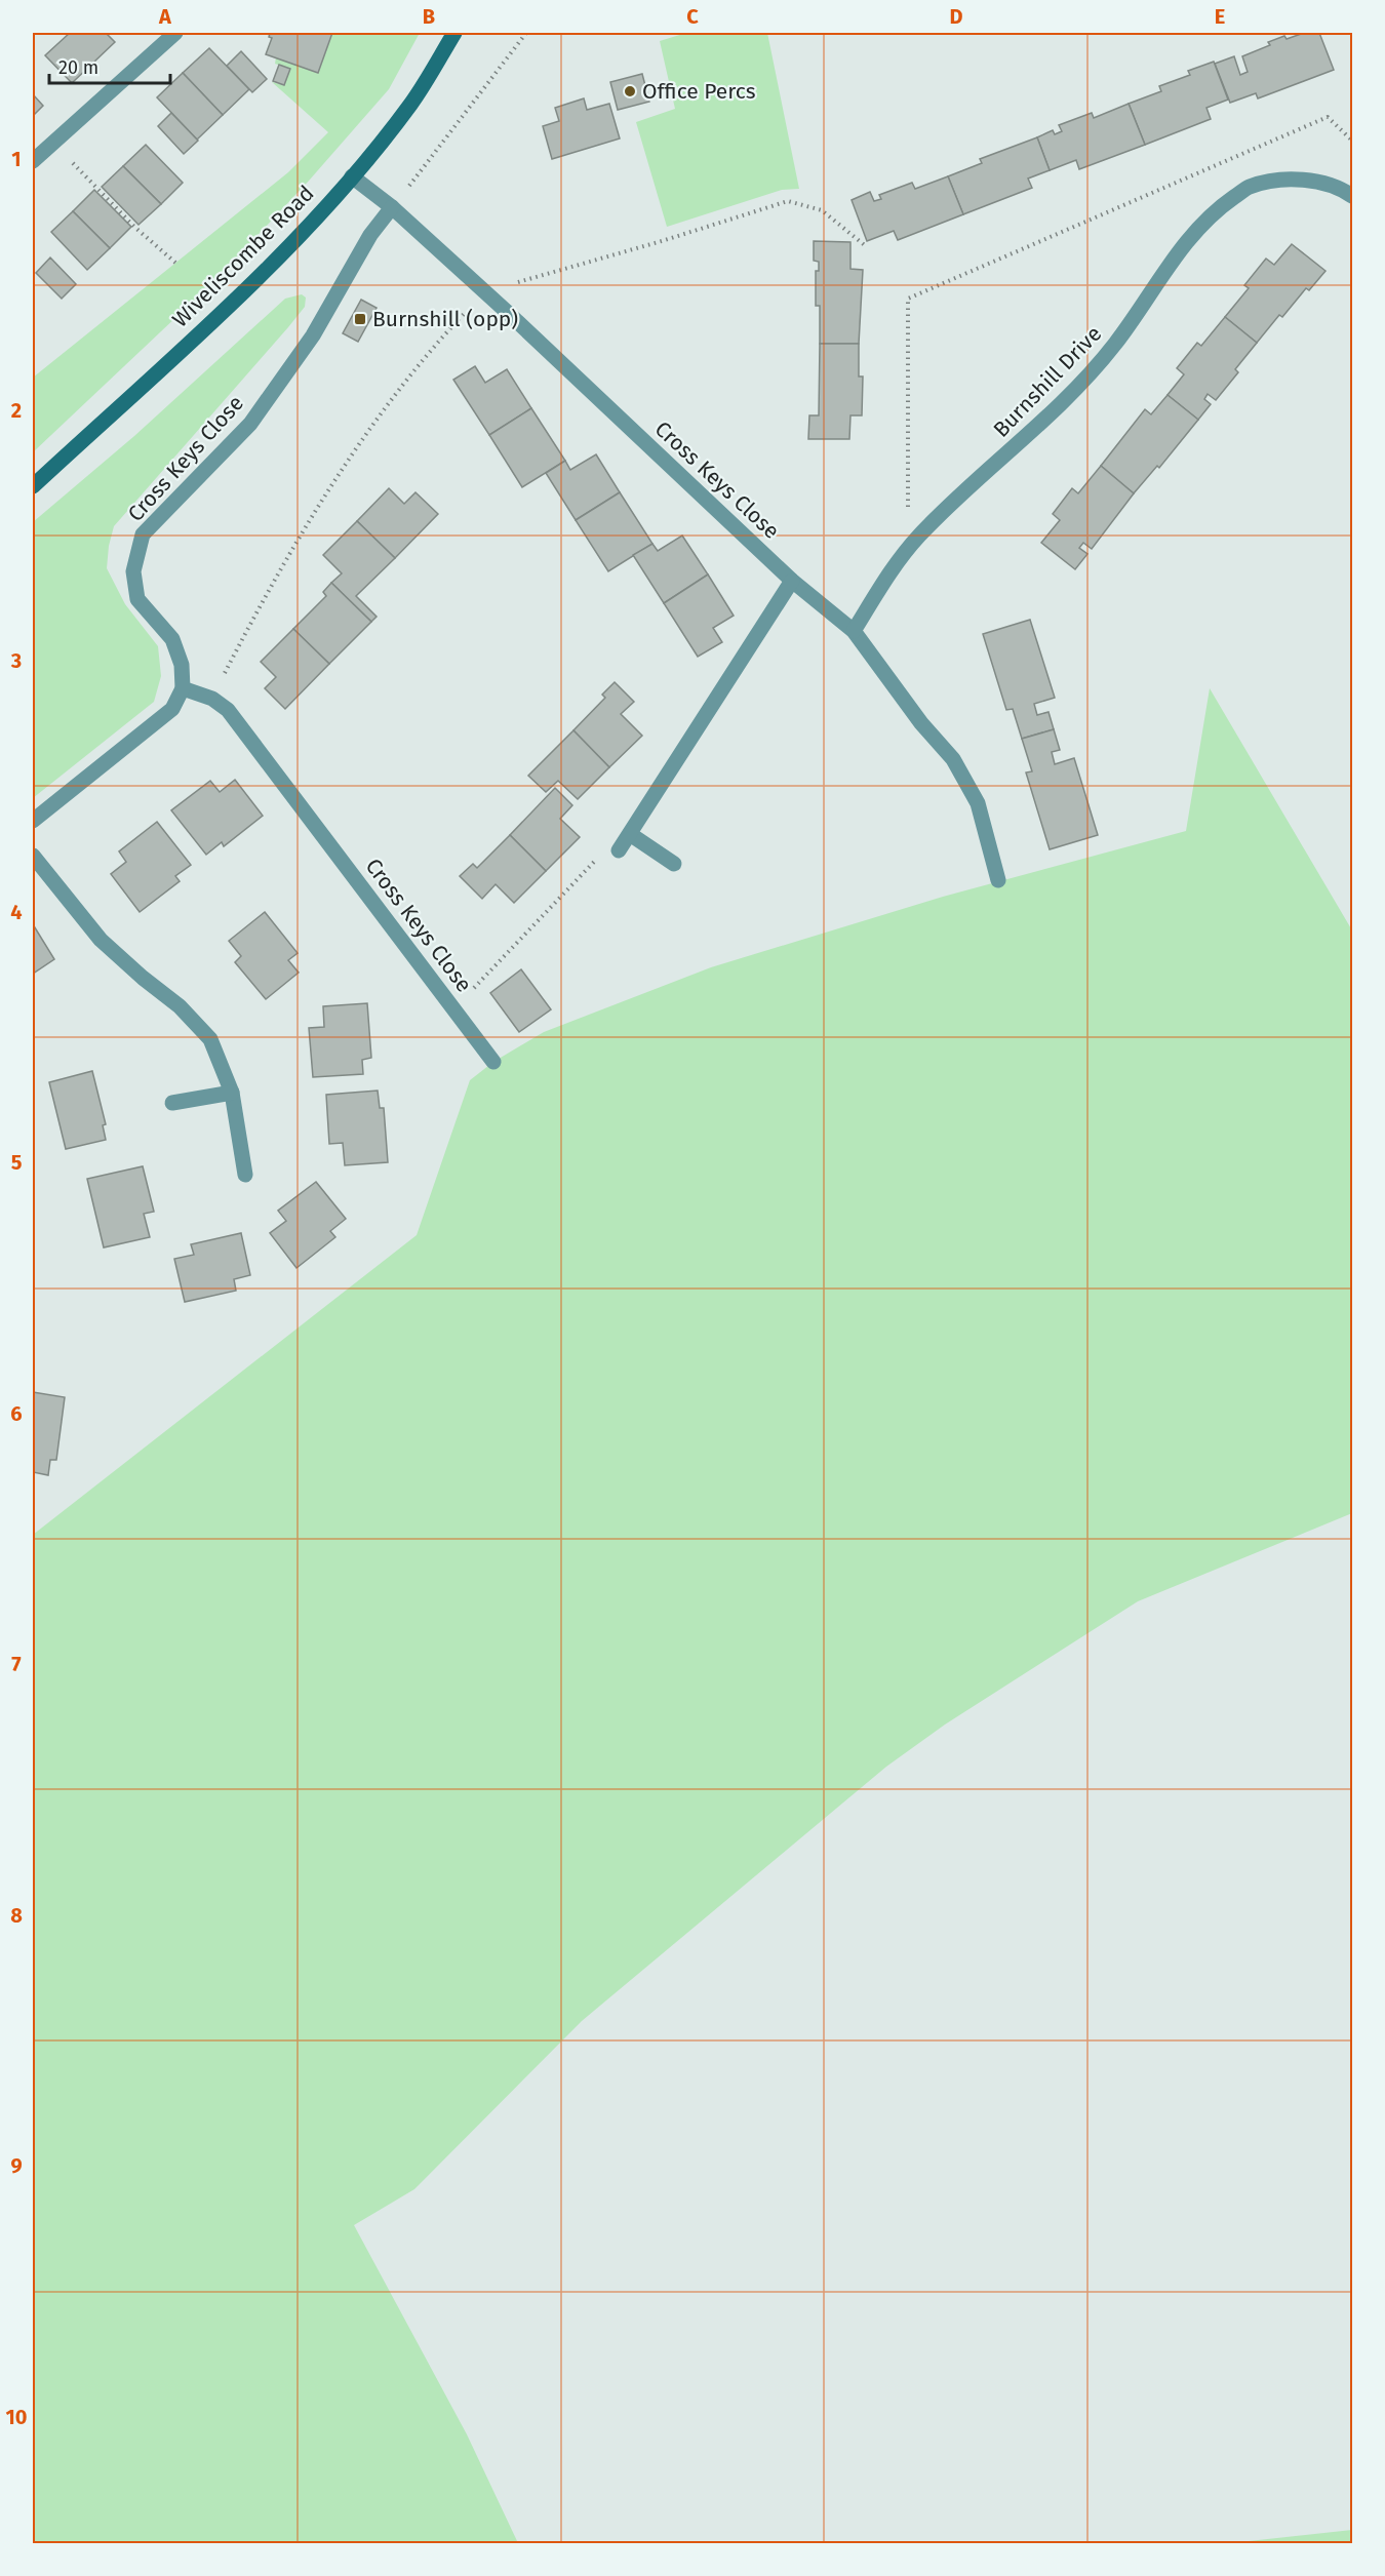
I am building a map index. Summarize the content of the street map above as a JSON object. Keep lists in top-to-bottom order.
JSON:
{
  "streets": {
    "main road": ["Wiveliscombe Road"],
    "street": ["Burnshill Drive", "Cross Keys Close"]
  },
  "crossings": [
    ["Wiveliscombe Road", "Cross Keys Close"]
  ],
  "places": {
    "other": ["Office Percs"],
    "transit": ["Burnshill (opp)"]
  },
  "scale_bar": "20 m",
  "grid": {
    "columns": [
      "A",
      "B",
      "C",
      "D",
      "E"
    ],
    "rows": [
      "1",
      "2",
      "3",
      "4",
      "5",
      "6",
      "7",
      "8",
      "9",
      "10"
    ]
  }
}
